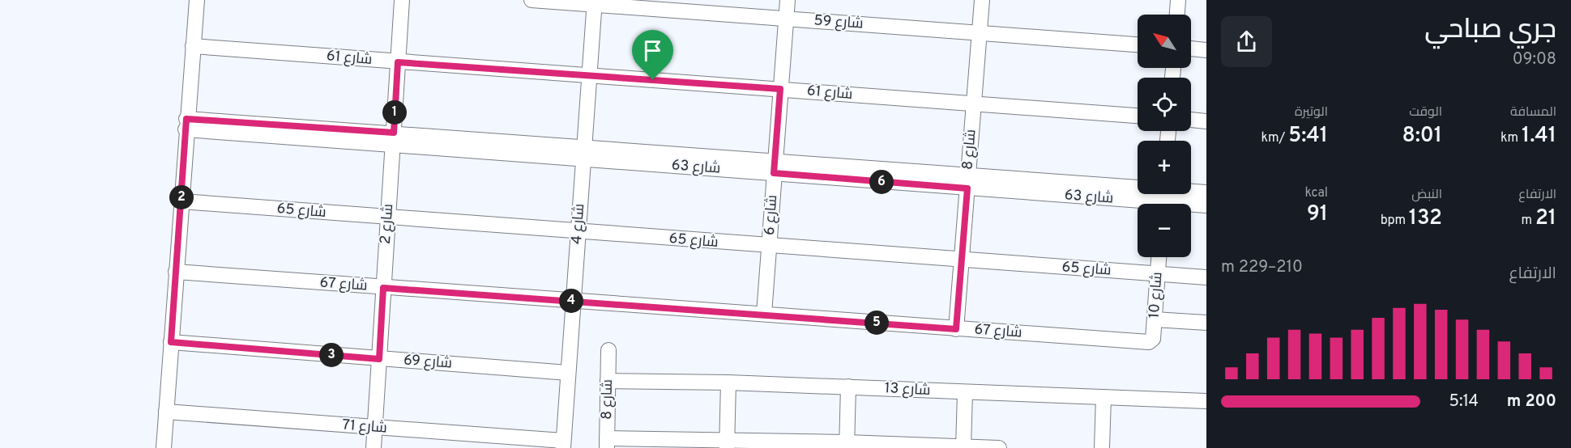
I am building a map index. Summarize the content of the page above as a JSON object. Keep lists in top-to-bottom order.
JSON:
{
  "streets": {
    "street": [
      "شارع 59",
      "شارع 61",
      "شارع 8",
      "شارع 63",
      "شارع 65",
      "شارع 6",
      "شارع 2",
      "شارع 4",
      "شارع 67",
      "شارع 10",
      "شارع 69",
      "شارع 13",
      "شارع 71"
    ]
  },
  "crossings": [
    ["شارع 59", "شارع 8"],
    ["شارع 59", "شارع 6"],
    ["شارع 59", "شارع 4"],
    ["شارع 61", "شارع 8"],
    ["شارع 61", "شارع 6"],
    ["شارع 61", "شارع 2"],
    ["شارع 61", "شارع 4"],
    ["شارع 8", "شارع 63"],
    ["شارع 8", "شارع 65"],
    ["شارع 8", "شارع 67"],
    ["شارع 8", "شارع 13"],
    ["شارع 63", "شارع 6"],
    ["شارع 63", "شارع 2"],
    ["شارع 63", "شارع 4"],
    ["شارع 65", "شارع 6"],
    ["شارع 65", "شارع 2"],
    ["شارع 65", "شارع 4"],
    ["شارع 65", "شارع 10"],
    ["شارع 6", "شارع 67"],
    ["شارع 2", "شارع 67"],
    ["شارع 2", "شارع 69"],
    ["شارع 2", "شارع 71"],
    ["شارع 4", "شارع 67"],
    ["شارع 4", "شارع 69"],
    ["شارع 4", "شارع 71"],
    ["شارع 67", "شارع 10"]
  ],
  "north": "top left",
  "page": {
    "heading": ["جري صباحي", "09:08"],
    "map_buttons": ["+", "−"],
    "stats": [
      ["المسافة", "1.41 km"],
      ["الوقت", "8:01"],
      ["الوتيرة", "5:41 /km"],
      ["الارتفاع", "21 m"],
      ["النبض", "132 bpm"],
      ["kcal", "91"]
    ],
    "pins": [
      "1",
      "6",
      "2",
      "4",
      "5",
      "3"
    ],
    "chart": ["الارتفاع", "210–229 m"],
    "list": [
      {
        "name": "200 m",
        "note": "5:14"
      }
    ]
  }
}
